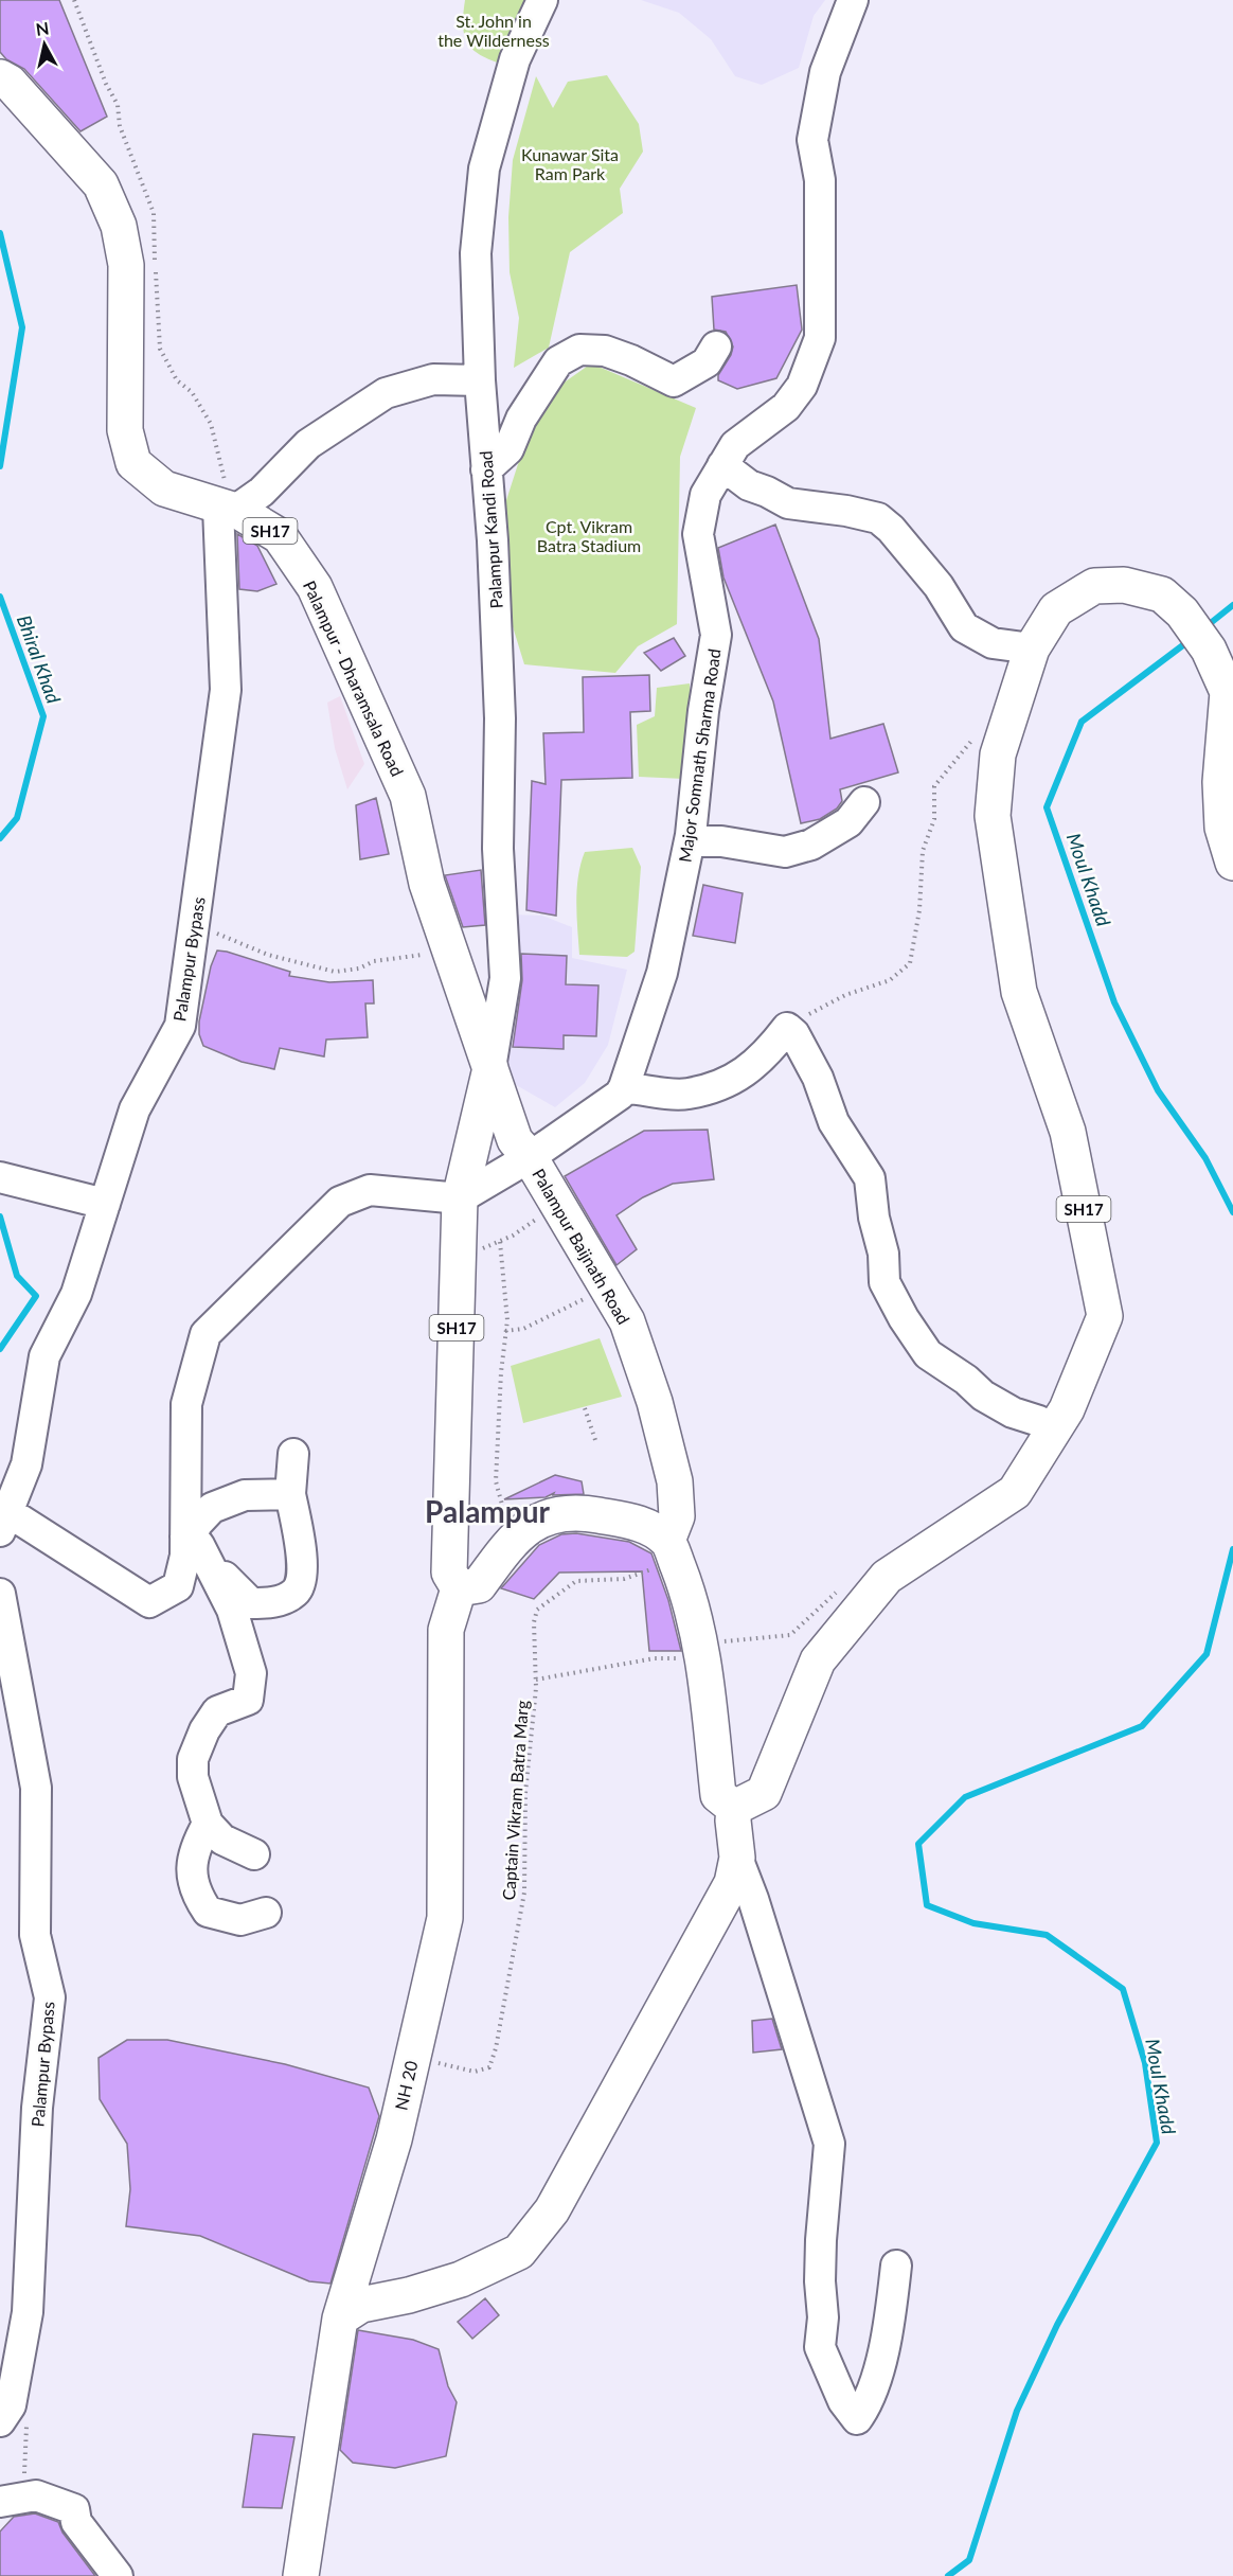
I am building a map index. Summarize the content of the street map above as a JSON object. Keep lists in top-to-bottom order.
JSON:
{
  "streets": {
    "main road": [
      "SH17",
      "Palampur - Dharamsala Road",
      "Palampur Baijnath Road",
      "NH 20"
    ],
    "street": ["Palampur Kandi Road", "Major Somnath Sharma Road", "Palampur Bypass"],
    "path": ["Captain Vikram Batra Marg"]
  },
  "crossings": [
    ["Palampur Kandi Road", "SH17"],
    ["Palampur Kandi Road", "Palampur - Dharamsala Road"],
    ["Palampur Kandi Road", "Palampur Baijnath Road"],
    ["SH17", "Palampur - Dharamsala Road"],
    ["SH17", "Major Somnath Sharma Road"],
    ["SH17", "Palampur Baijnath Road"],
    ["SH17", "NH 20"],
    ["Palampur - Dharamsala Road", "Palampur Bypass"],
    ["Palampur - Dharamsala Road", "Palampur Baijnath Road"],
    ["Major Somnath Sharma Road", "Palampur Baijnath Road"],
    ["Palampur Baijnath Road", "Captain Vikram Batra Marg"]
  ],
  "districts": ["Palampur"],
  "water": ["Bhiral Khad", "Moul Khadd"],
  "parks": ["St. John in the Wilderness", "Kunawar Sita Ram Park", "Cpt. Vikram Batra Stadium"],
  "north": "top"
}
